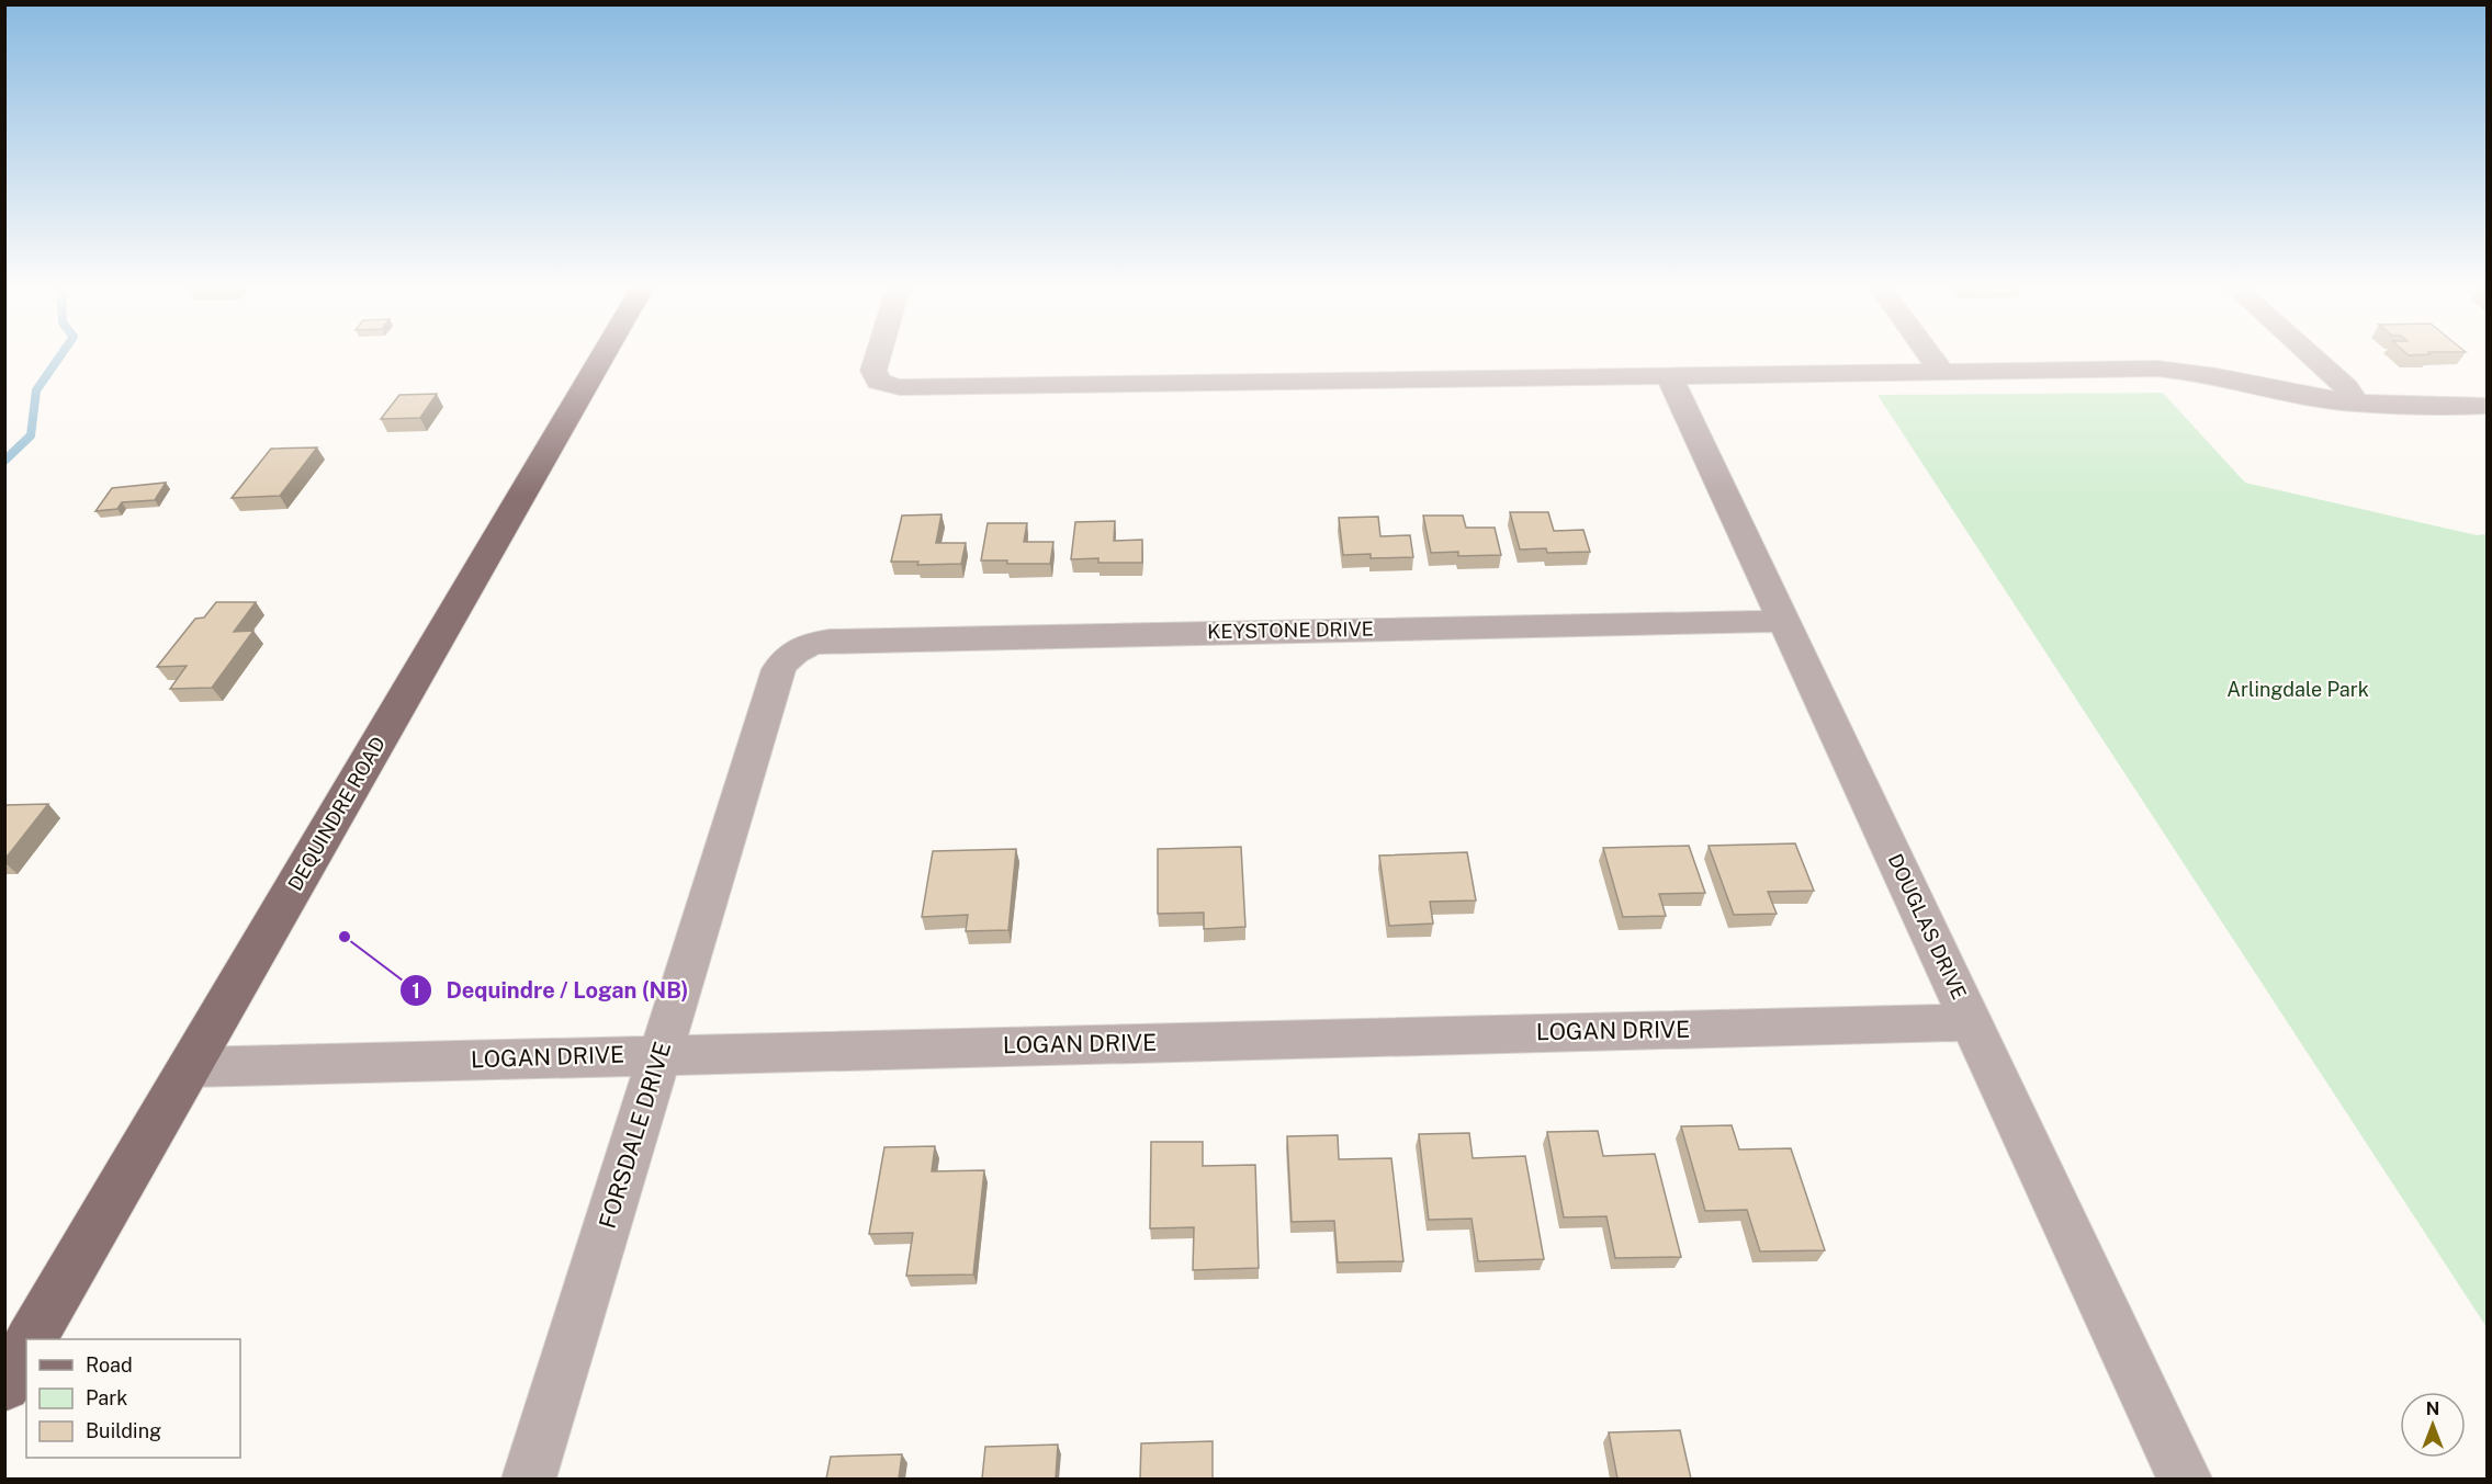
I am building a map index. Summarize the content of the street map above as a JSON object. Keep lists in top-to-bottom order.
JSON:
{
  "streets": {
    "main road": ["DEQUINDRE ROAD"],
    "street": [
      "KEYSTONE DRIVE",
      "DOUGLAS DRIVE",
      "LOGAN DRIVE",
      "FORSDALE DRIVE"
    ]
  },
  "crossings": [
    ["KEYSTONE DRIVE", "DOUGLAS DRIVE"],
    ["KEYSTONE DRIVE", "FORSDALE DRIVE"],
    ["DEQUINDRE ROAD", "LOGAN DRIVE"],
    ["DOUGLAS DRIVE", "LOGAN DRIVE"],
    ["LOGAN DRIVE", "FORSDALE DRIVE"]
  ],
  "parks": ["Arlingdale Park"],
  "places": ["Dequindre / Logan (NB)"],
  "legend": ["Road", "Park", "Building"],
  "north": "top"
}
